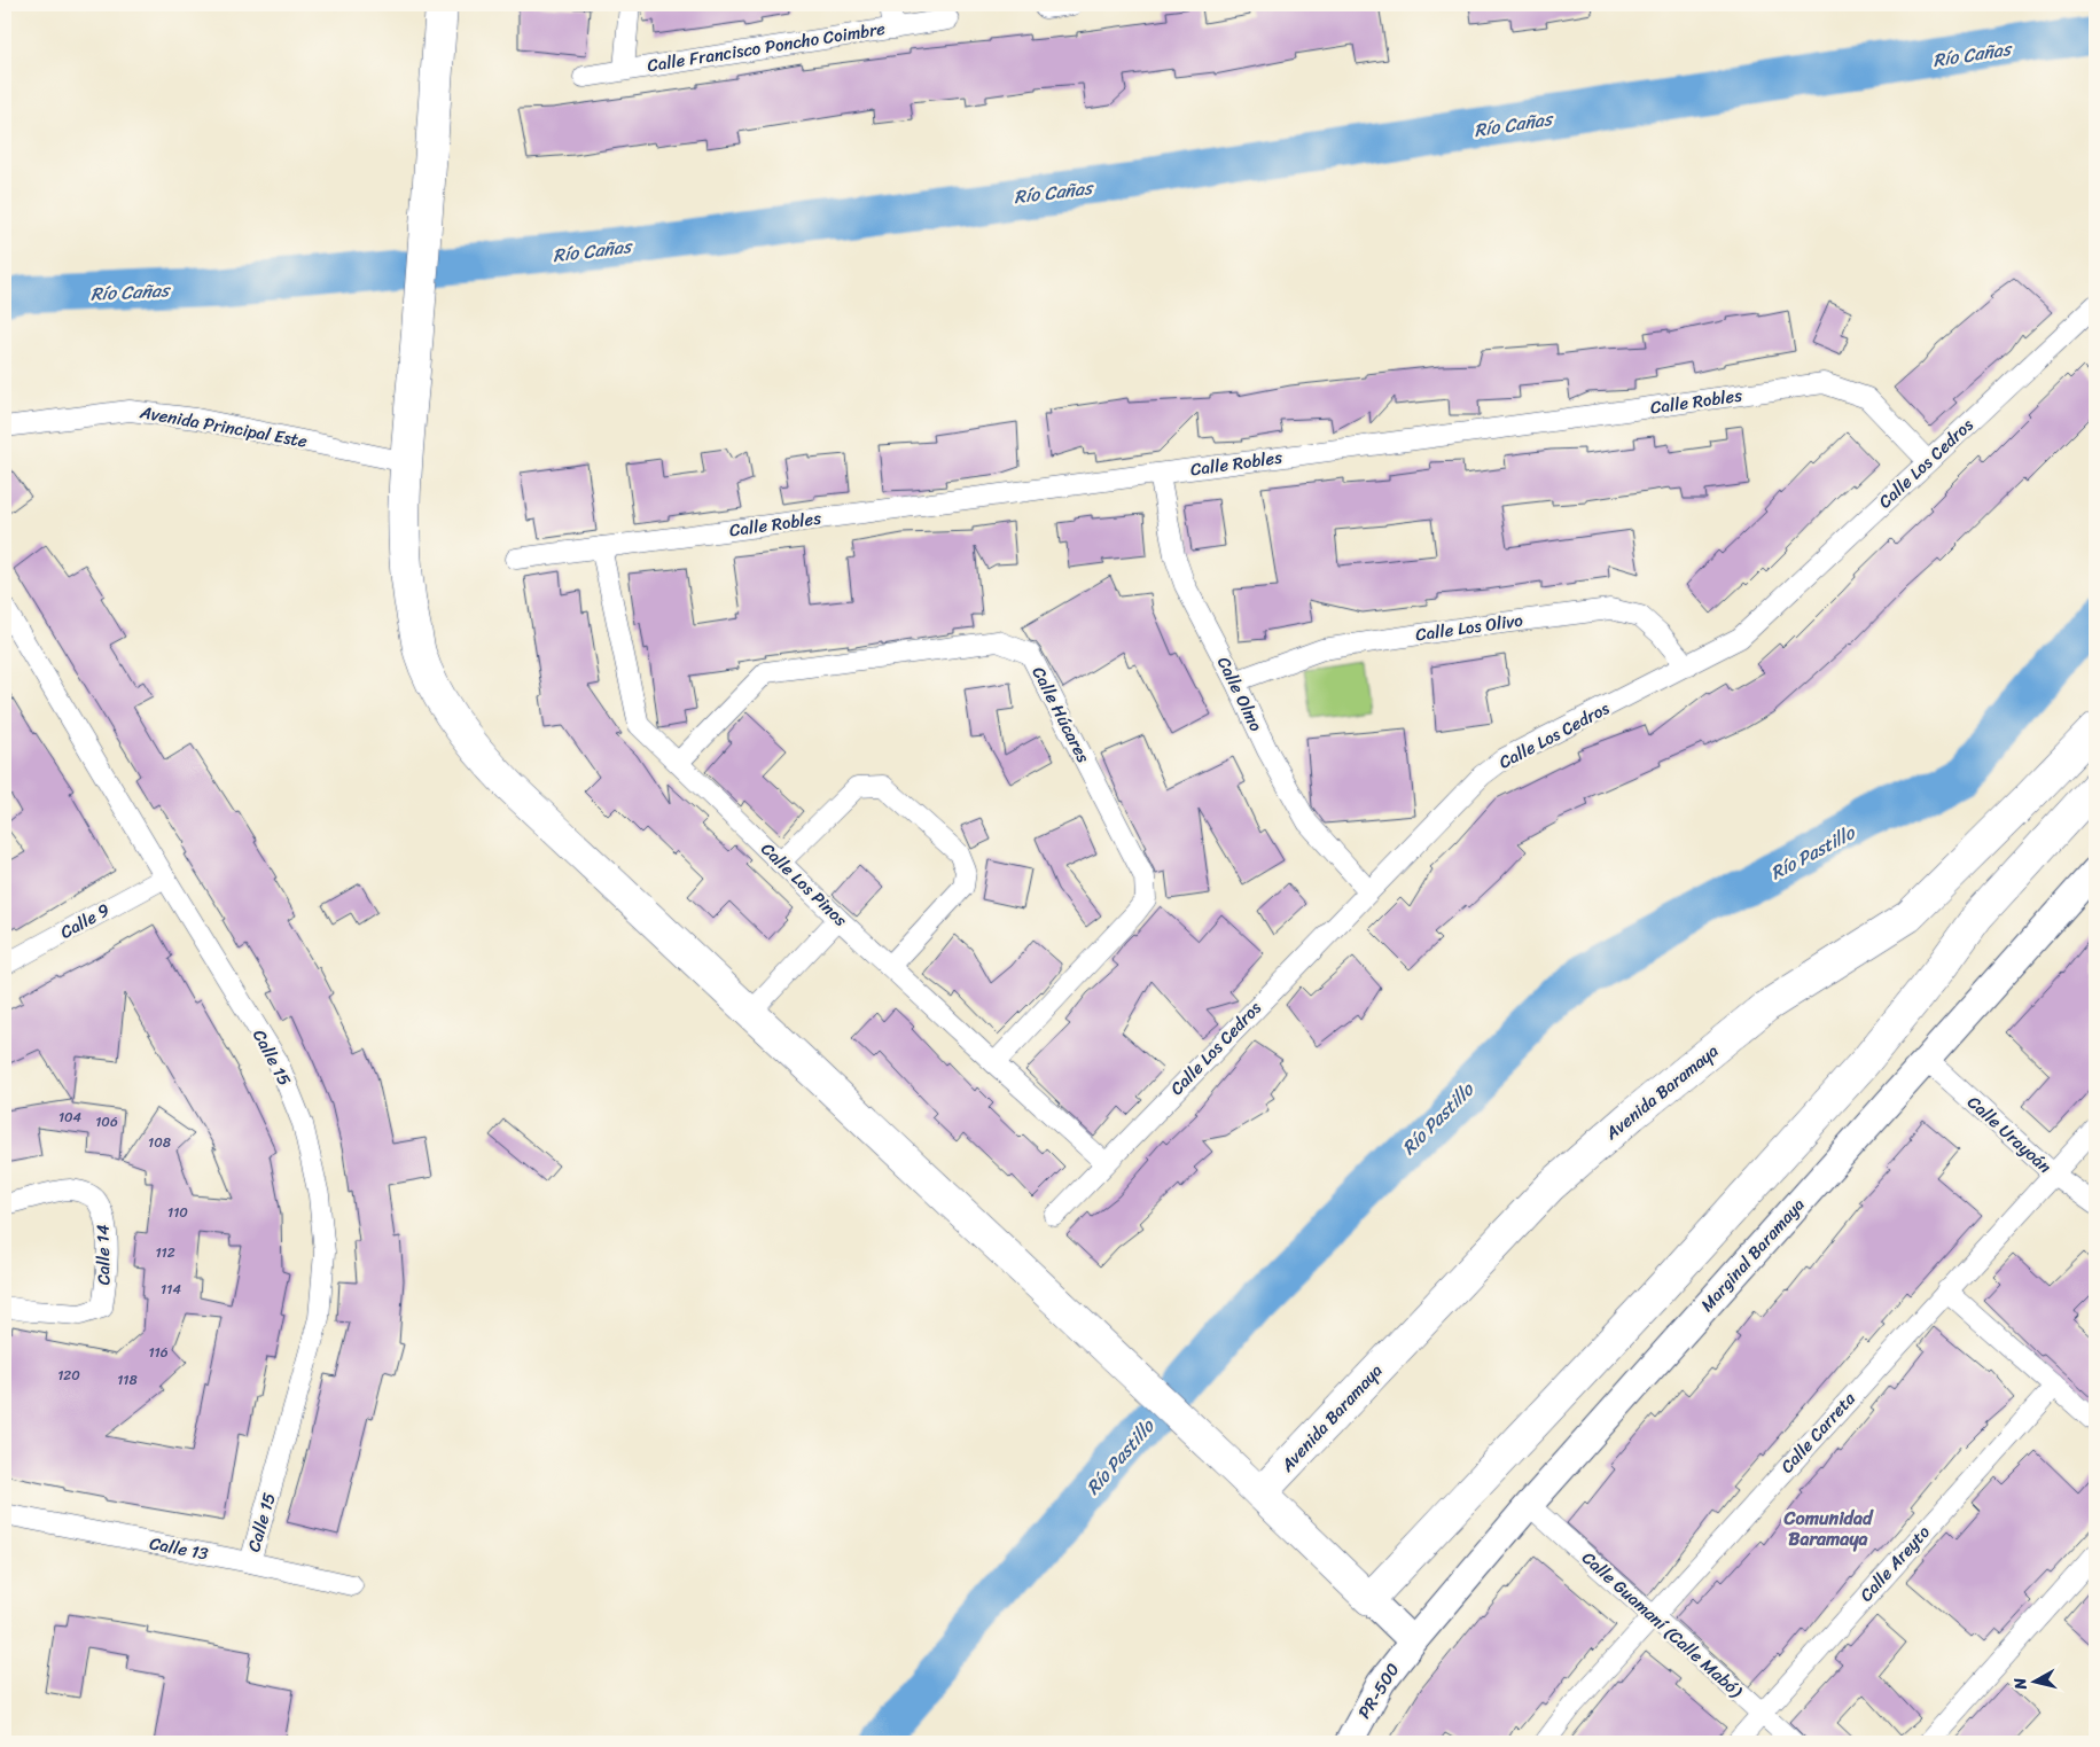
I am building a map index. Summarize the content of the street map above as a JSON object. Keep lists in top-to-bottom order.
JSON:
{
  "streets": {
    "highway": ["Avenida Baramaya"],
    "street": [
      "Calle Francisco Poncho Coimbre",
      "Calle Robles",
      "Avenida Principal Este",
      "Calle Los Cedros",
      "Calle Los Olivo",
      "Calle Olmo",
      "Calle Húcares",
      "Calle Los Pinos",
      "Calle 9",
      "Calle 15",
      "Calle Urayoán",
      "Calle 14",
      "Marginal Baramaya",
      "Calle Carreta",
      "Calle 13",
      "Calle Areyto",
      "Calle Guamaní (Calle Mabó)",
      "PR-500"
    ]
  },
  "crossings": [
    ["Calle Robles", "Calle Los Cedros"],
    ["Calle Robles", "Calle Olmo"],
    ["Calle Robles", "Calle Los Pinos"],
    ["Calle Los Cedros", "Calle Los Olivo"],
    ["Calle Los Cedros", "Calle Olmo"],
    ["Calle Los Cedros", "Calle Los Pinos"],
    ["Calle Los Olivo", "Calle Olmo"],
    ["Calle Húcares", "Calle Los Pinos"],
    ["Calle 9", "Calle 15"],
    ["Calle 15", "Calle 13"],
    ["Calle Urayoán", "Marginal Baramaya"],
    ["Calle Urayoán", "Calle Carreta"],
    ["Marginal Baramaya", "Calle Guamaní (Calle Mabó)"],
    ["Marginal Baramaya", "PR-500"],
    ["Calle Carreta", "Calle Guamaní (Calle Mabó)"],
    ["Calle Areyto", "Calle Guamaní (Calle Mabó)"]
  ],
  "districts": ["Comunidad Baramaya"],
  "water": ["Río Cañas", "Río Pastillo"],
  "house_numbers": [
    "104",
    "106",
    "108",
    "110",
    "112",
    "114",
    "116",
    "120",
    "118"
  ],
  "north": "left"
}
